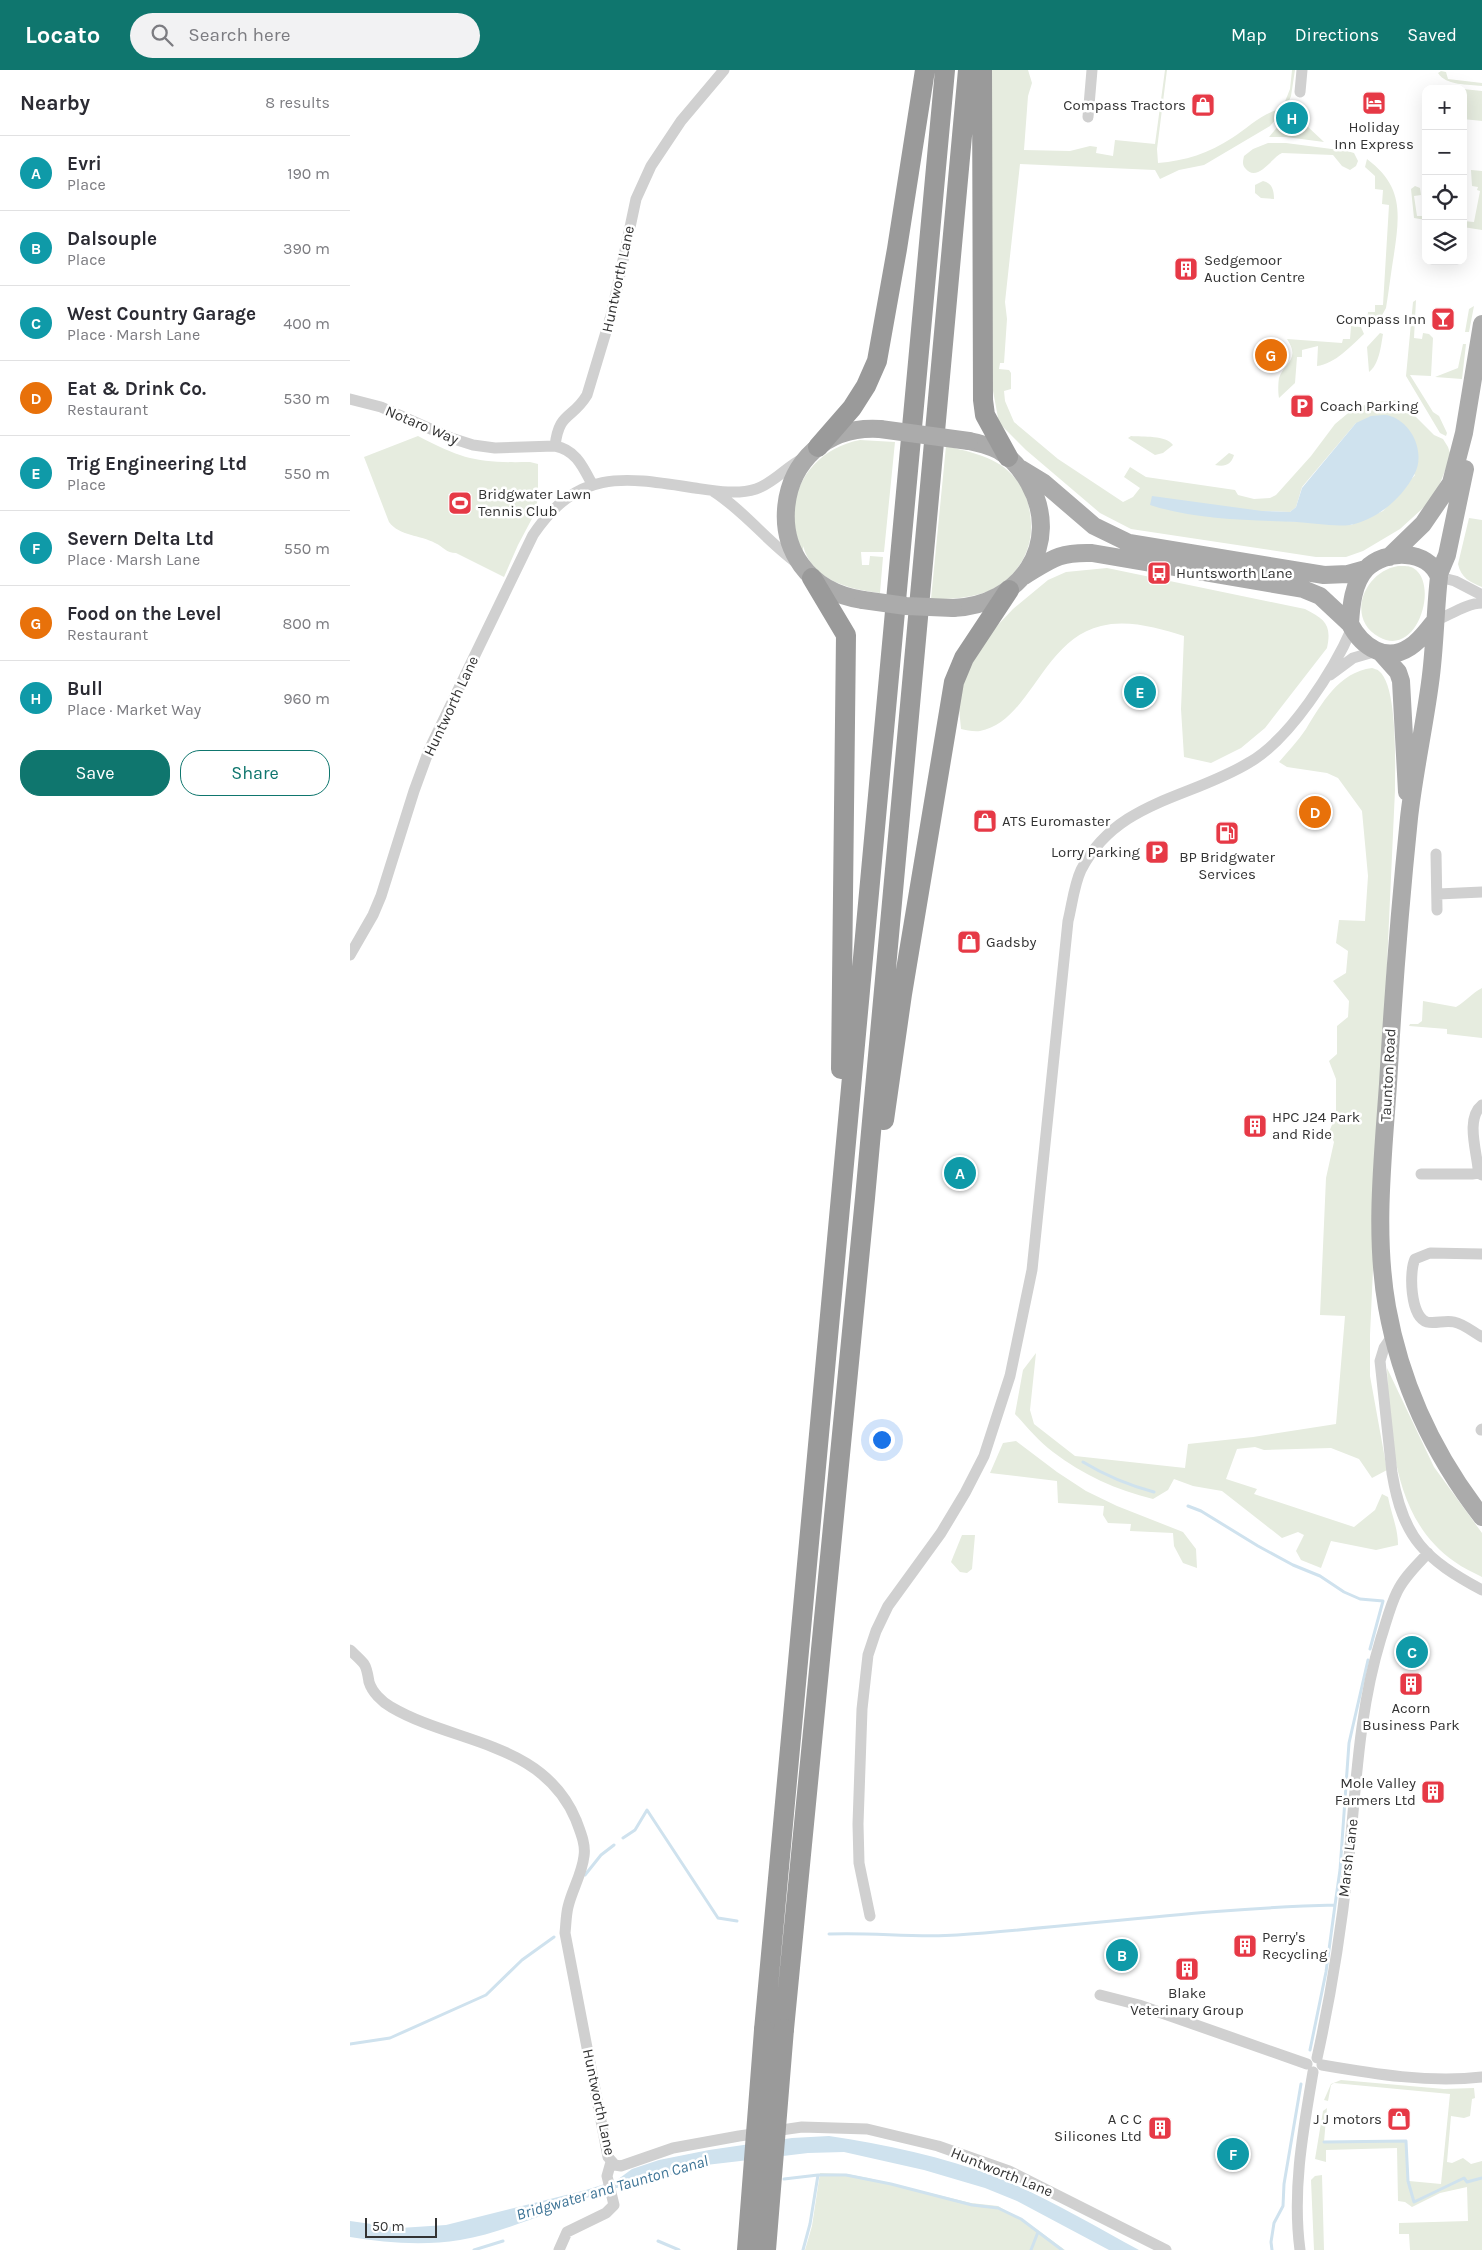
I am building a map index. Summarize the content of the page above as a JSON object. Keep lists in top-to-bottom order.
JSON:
{
  "streets": {
    "main road": ["Taunton Road"],
    "street": ["Huntworth Lane", "Notaro Way", "Marsh Lane"]
  },
  "crossings": [
    ["Huntworth Lane", "Notaro Way"]
  ],
  "water": ["Bridgwater and Taunton Canal"],
  "places": {
    "hotel": ["Holiday Inn Express"],
    "shop": [
      "Compass Tractors",
      "ATS Euromaster",
      "Gadsby",
      "J J motors"
    ],
    "building": [
      "Sedgemoor Auction Centre",
      "HPC J24 Park and Ride",
      "Acorn Business Park",
      "Mole Valley Farmers Ltd",
      "Perry's Recycling",
      "Blake Veterinary Group",
      "A C C Silicones Ltd"
    ],
    "bar": ["Compass Inn"],
    "parking": ["Coach Parking", "Lorry Parking"],
    "sports": ["Bridgwater Lawn Tennis Club"],
    "bus stop": ["Huntsworth Lane"],
    "fuel station": ["BP Bridgwater Services"]
  },
  "scale_bar": "50 m",
  "page": {
    "header": "Locato",
    "search": "Search here",
    "nav": ["Map", "Directions", "Saved"],
    "heading": ["Nearby", "8 results"],
    "map_buttons": ["+", "−"],
    "pins": [
      "H",
      "G",
      "E",
      "D",
      "A",
      "C",
      "B",
      "F"
    ],
    "list": [
      {
        "mark": "A",
        "name": "Evri",
        "note": "Place",
        "value": "190 m"
      },
      {
        "mark": "B",
        "name": "Dalsouple",
        "note": "Place",
        "value": "390 m"
      },
      {
        "mark": "C",
        "name": "West Country Garage",
        "note": "Place · Marsh Lane",
        "value": "400 m"
      },
      {
        "mark": "D",
        "name": "Eat & Drink Co.",
        "note": "Restaurant",
        "value": "530 m"
      },
      {
        "mark": "E",
        "name": "Trig Engineering Ltd",
        "note": "Place",
        "value": "550 m"
      },
      {
        "mark": "F",
        "name": "Severn Delta Ltd",
        "note": "Place · Marsh Lane",
        "value": "550 m"
      },
      {
        "mark": "G",
        "name": "Food on the Level",
        "note": "Restaurant",
        "value": "800 m"
      },
      {
        "mark": "H",
        "name": "Bull",
        "note": "Place · Market Way",
        "value": "960 m"
      }
    ],
    "buttons": ["Save", "Share"],
    "scale": "50 m"
  }
}
